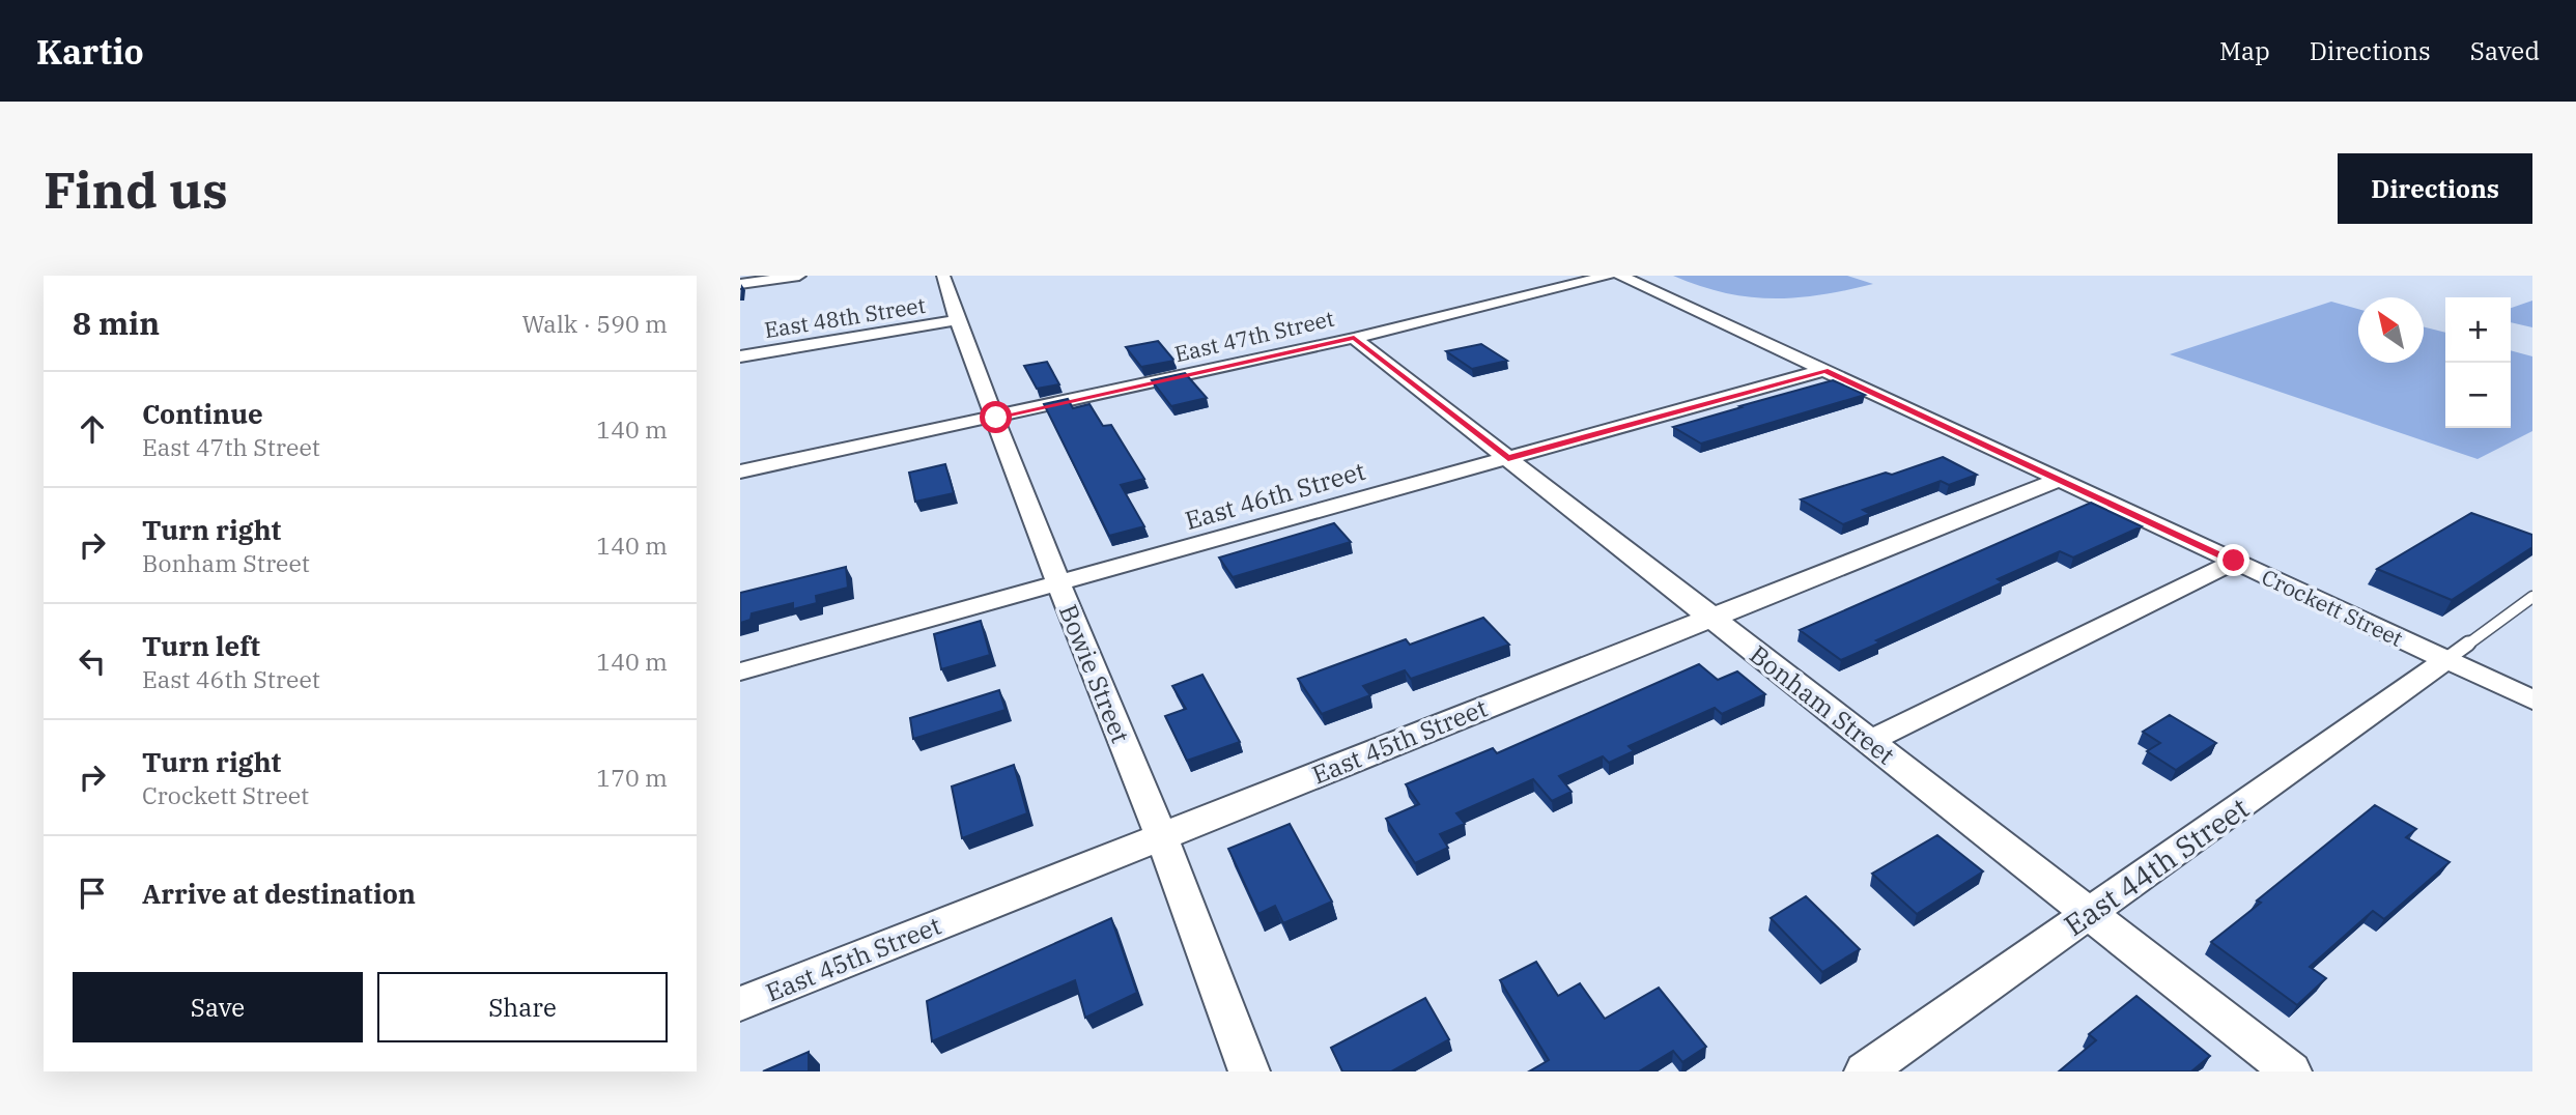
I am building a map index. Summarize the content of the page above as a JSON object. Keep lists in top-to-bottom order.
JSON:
{
  "streets": {
    "street": [
      "East 48th Street",
      "East 47th Street",
      "East 46th Street",
      "Crockett Street",
      "Bowie Street",
      "Bonham Street",
      "East 45th Street",
      "East 44th Street"
    ]
  },
  "crossings": [
    ["East 48th Street", "Bowie Street"],
    ["East 47th Street", "Bowie Street"],
    ["East 47th Street", "Bonham Street"],
    ["East 46th Street", "Crockett Street"],
    ["East 46th Street", "Bowie Street"],
    ["East 46th Street", "Bonham Street"],
    ["Crockett Street", "East 45th Street"],
    ["Crockett Street", "East 44th Street"],
    ["Bowie Street", "East 45th Street"],
    ["Bonham Street", "East 45th Street"],
    ["Bonham Street", "East 44th Street"]
  ],
  "north": "top left",
  "page": {
    "header": "Kartio",
    "nav": ["Map", "Directions", "Saved"],
    "buttons": [
      "Directions",
      ["Save", "Share"]
    ],
    "title": "Find us",
    "heading": ["8 min", "Walk · 590 m"],
    "map_buttons": ["+", "−"],
    "list": [
      ["Continue", "East 47th Street", "140 m"],
      ["Turn right", "Bonham Street", "140 m"],
      ["Turn left", "East 46th Street", "140 m"],
      ["Turn right", "Crockett Street", "170 m"],
      "Arrive at destination"
    ]
  }
}
